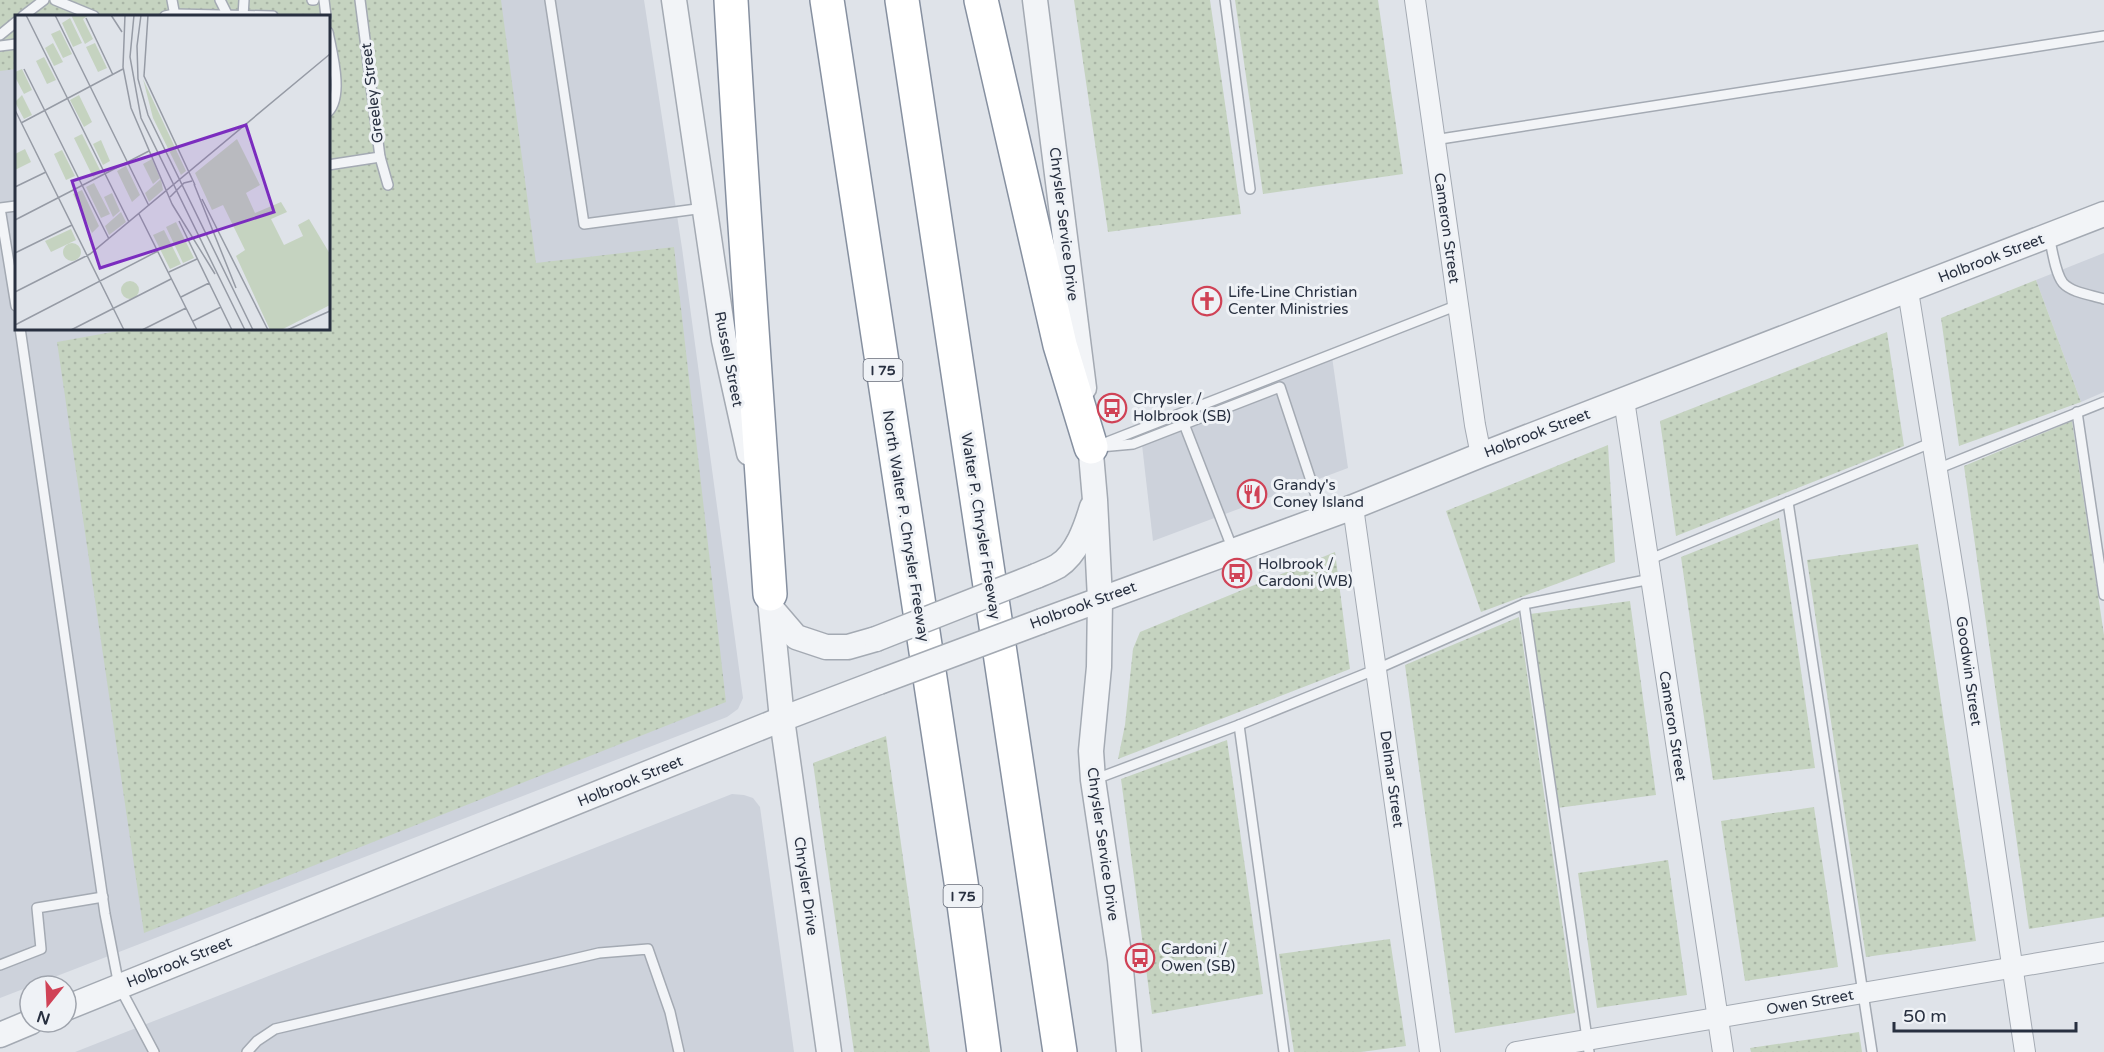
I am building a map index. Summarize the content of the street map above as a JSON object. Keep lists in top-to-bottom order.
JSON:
{
  "streets": {
    "highway": ["I 75", "North Walter P. Chrysler Freeway", "Walter P. Chrysler Freeway"],
    "street": [
      "Chrysler Service Drive",
      "Cameron Street",
      "Holbrook Street",
      "Russell Street",
      "Goodwin Street",
      "Delmar Street",
      "Chrysler Drive",
      "Owen Street"
    ],
    "lane": ["Greeley Street"]
  },
  "crossings": [
    ["Chrysler Service Drive", "Holbrook Street"],
    ["Cameron Street", "Holbrook Street"],
    ["Cameron Street", "Owen Street"],
    ["Holbrook Street", "Russell Street"],
    ["Holbrook Street", "Goodwin Street"],
    ["Holbrook Street", "Delmar Street"],
    ["Holbrook Street", "Chrysler Drive"],
    ["Russell Street", "Chrysler Drive"],
    ["Goodwin Street", "Owen Street"]
  ],
  "places": {
    "church": ["Life-Line Christian Center Ministries"],
    "bus stop": ["Chrysler / Holbrook (SB)", "Holbrook / Cardoni (WB)", "Cardoni / Owen (SB)"],
    "restaurant": ["Grandy's Coney Island"]
  },
  "scale_bar": "50 m",
  "north": "bottom"
}
